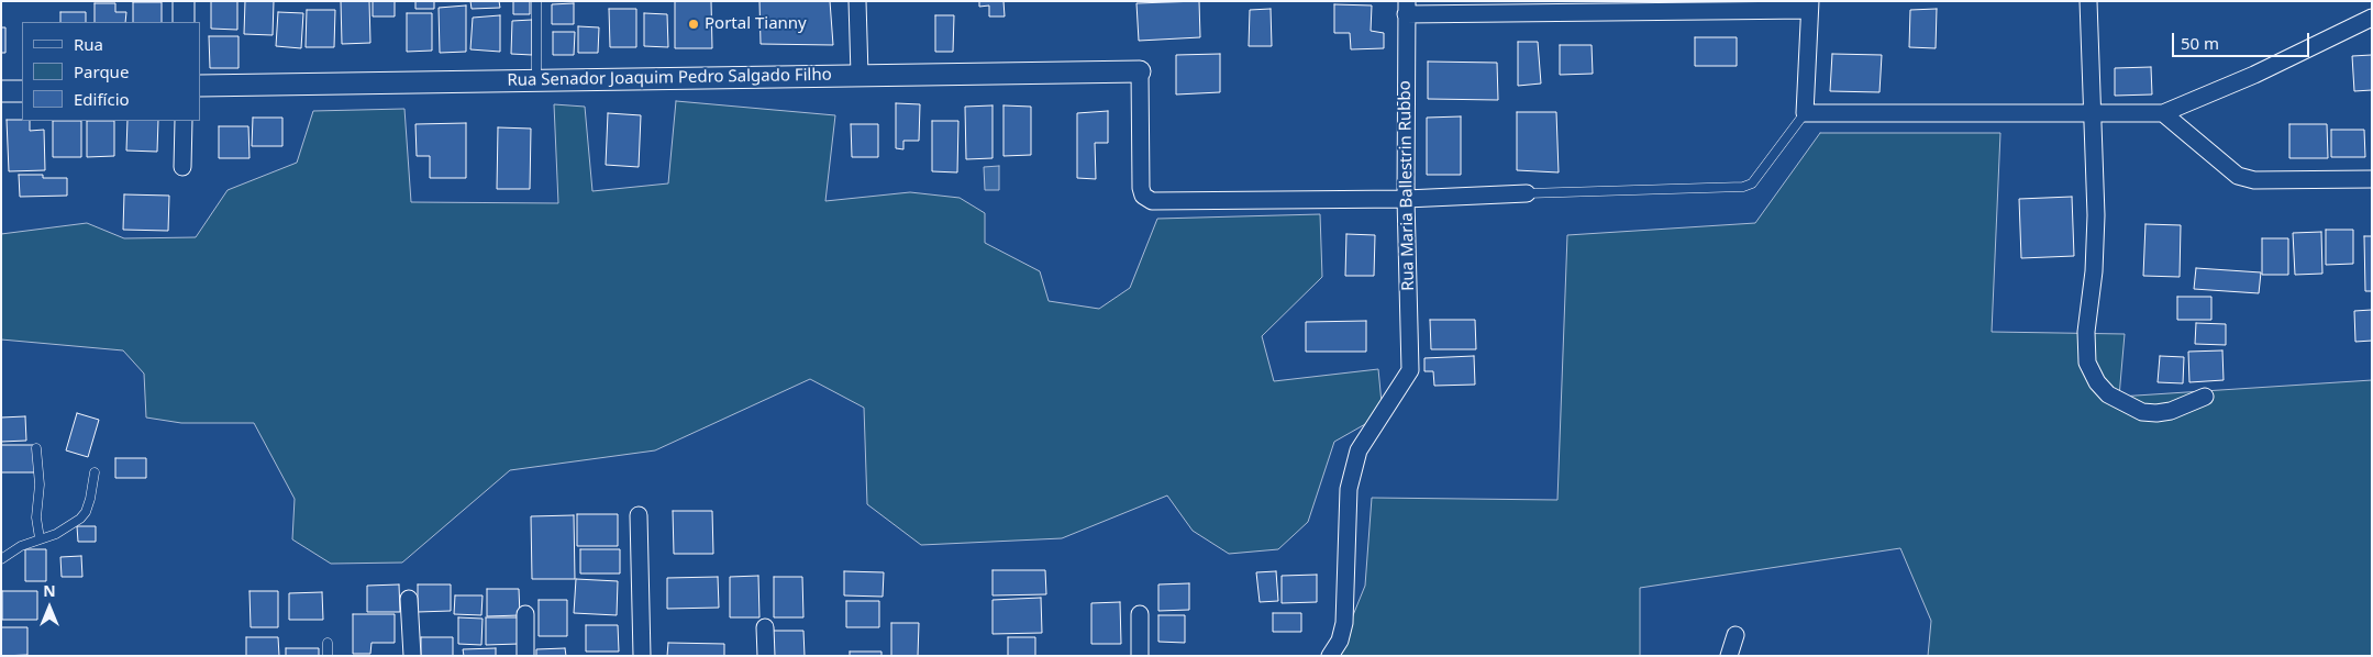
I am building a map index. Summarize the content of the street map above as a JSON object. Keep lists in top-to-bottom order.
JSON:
{
  "streets": {
    "street": ["Rua Senador Joaquim Pedro Salgado Filho", "Rua Maria Ballestrin Rubbo"]
  },
  "places": ["Portal Tianny"],
  "legend": ["Rua", "Parque", "Edifício"],
  "scale_bar": "50 m",
  "north": "top"
}
